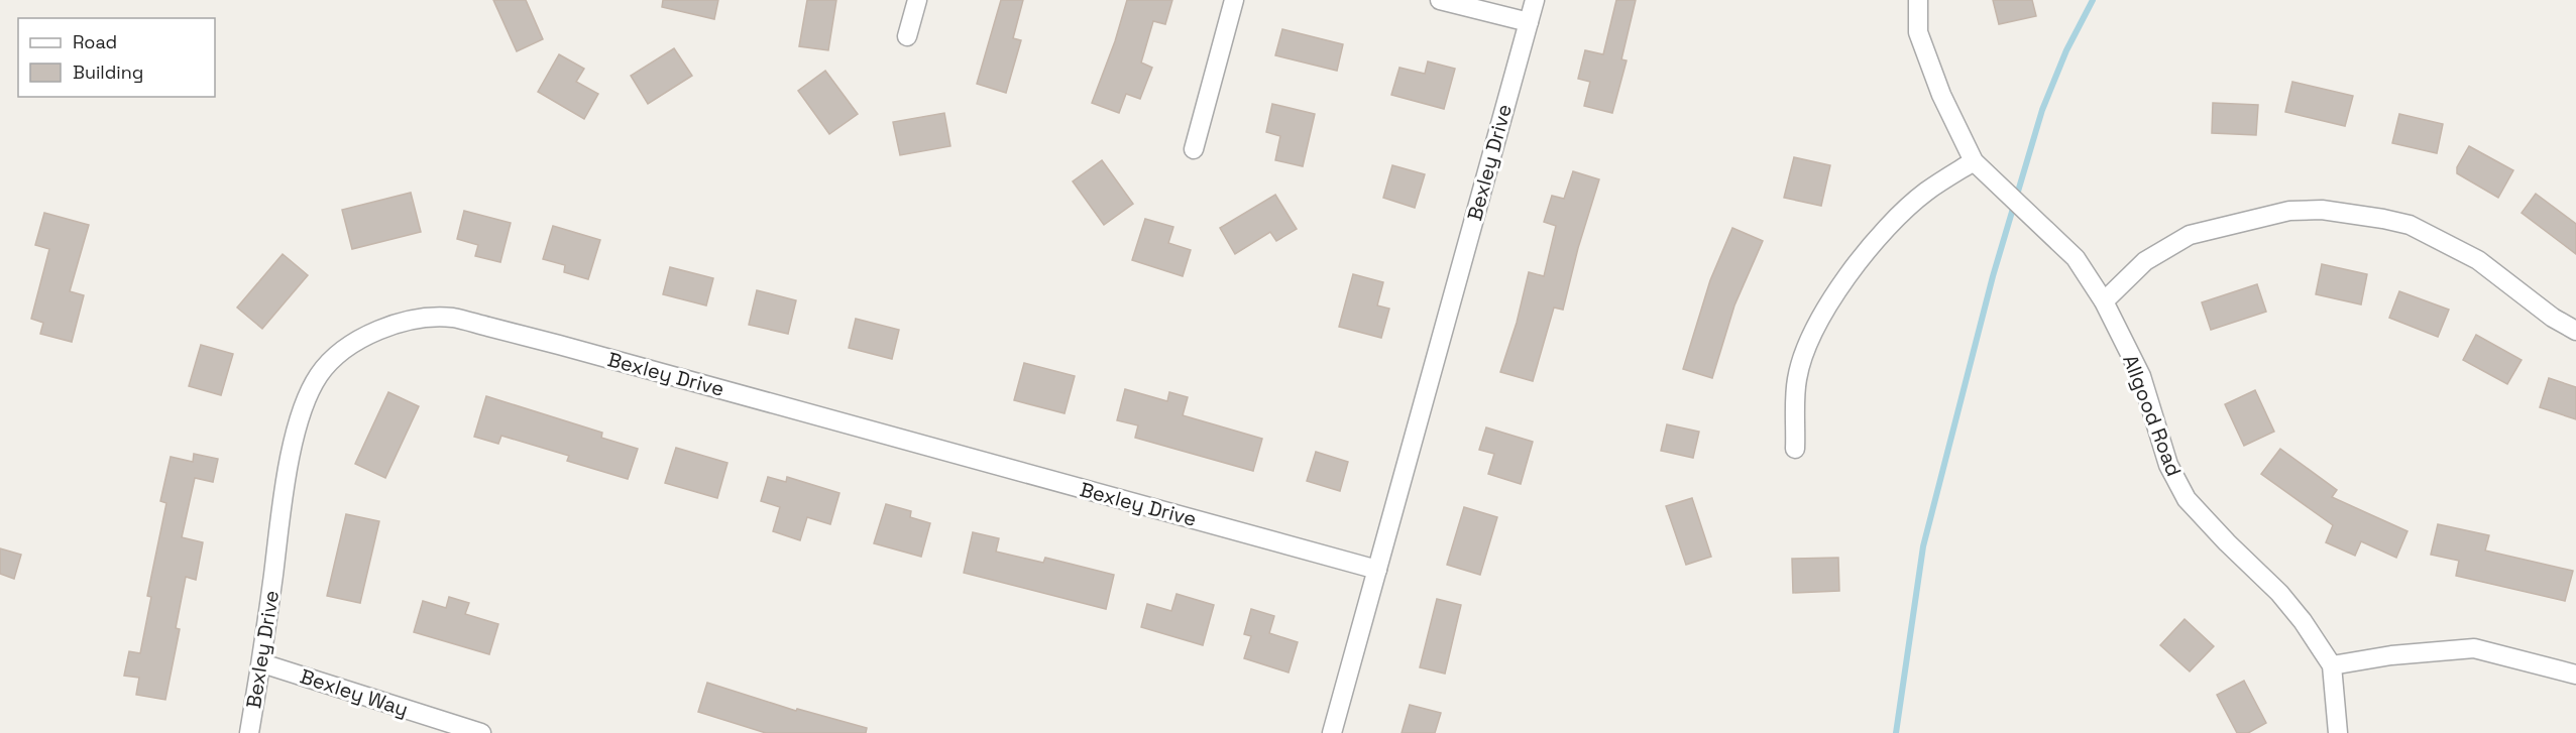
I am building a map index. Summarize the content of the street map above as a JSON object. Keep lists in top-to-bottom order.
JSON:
{
  "streets": {
    "street": ["Bexley Drive", "Allgood Road", "Bexley Way"]
  },
  "crossings": [
    ["Bexley Drive", "Bexley Way"]
  ],
  "legend": ["Road", "Building"]
}
